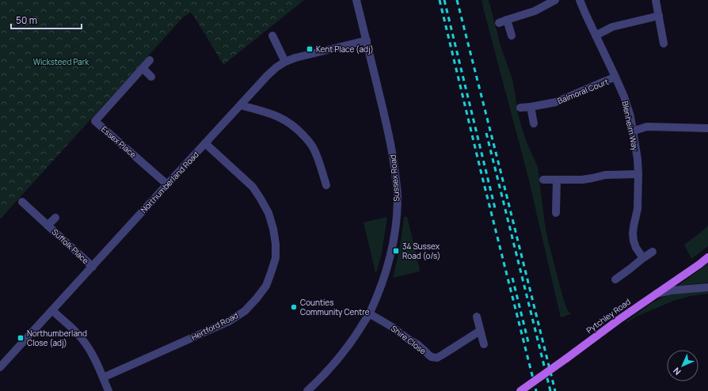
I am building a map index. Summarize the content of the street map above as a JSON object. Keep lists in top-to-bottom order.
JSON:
{
  "streets": {
    "main road": ["Pytchley Road"],
    "street": [
      "Balmoral Court",
      "Blenheim Way",
      "Essex Place",
      "Sussex Road",
      "Northumberland Road",
      "Suffolk Place",
      "Hertford Road",
      "Shire Close"
    ]
  },
  "crossings": [
    ["Balmoral Court", "Blenheim Way"],
    ["Essex Place", "Northumberland Road"],
    ["Sussex Road", "Northumberland Road"],
    ["Sussex Road", "Shire Close"],
    ["Northumberland Road", "Suffolk Place"],
    ["Northumberland Road", "Hertford Road"]
  ],
  "parks": ["Wicksteed Park"],
  "places": {
    "transit": ["Kent Place (adj)", "34 Sussex Road (o/s)", "Northumberland Close (adj)"],
    "other": ["Counties Community Centre"]
  },
  "scale_bar": "50 m",
  "north": "bottom left"
}
